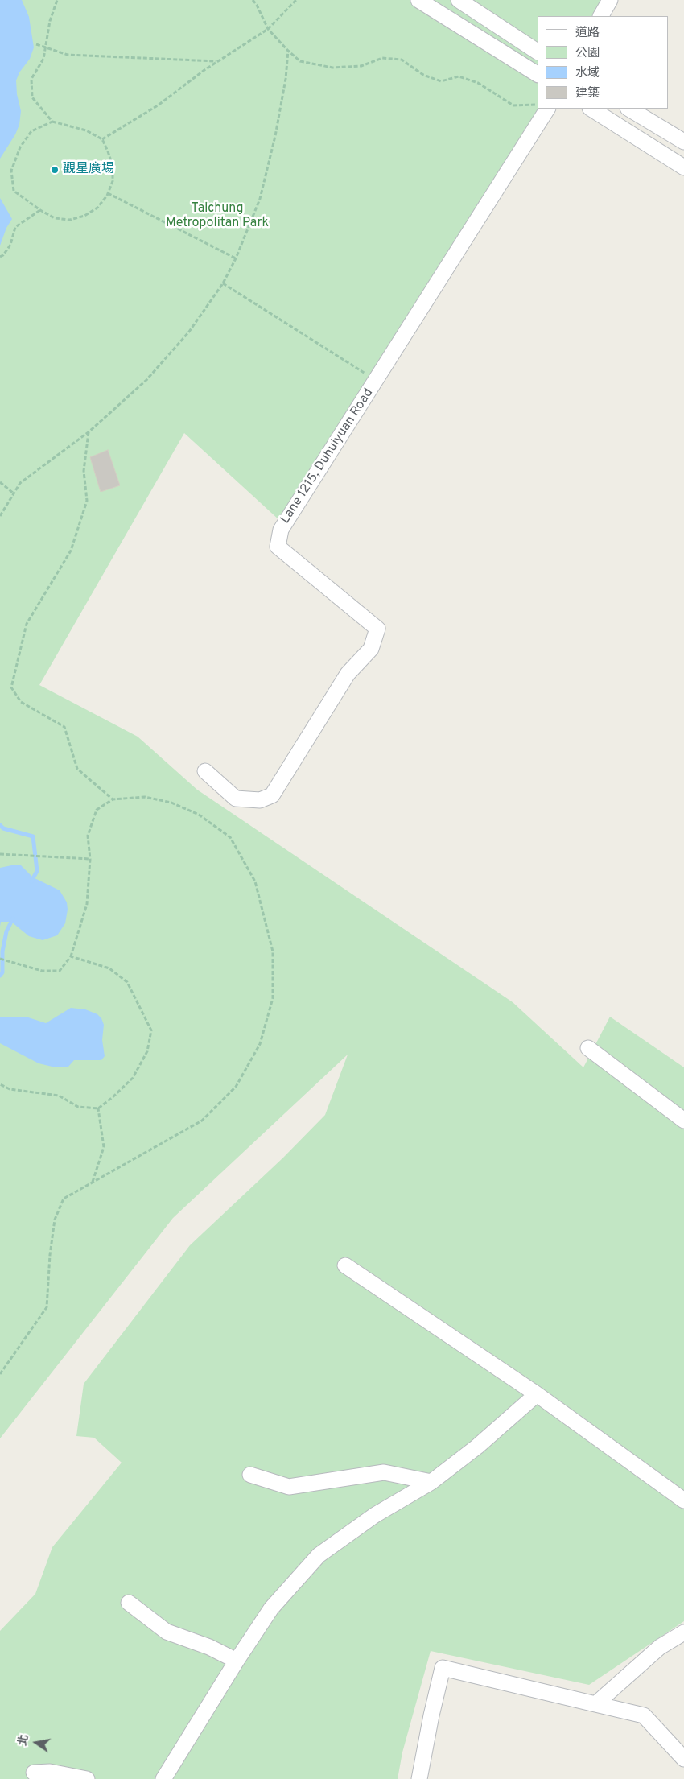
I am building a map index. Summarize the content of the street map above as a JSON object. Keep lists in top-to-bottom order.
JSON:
{
  "streets": {
    "street": ["Lane 1215, Duhuiyuan Road"]
  },
  "parks": ["Taichung Metropolitan Park"],
  "places": ["觀星廣場"],
  "legend": [
    "道路",
    "公園",
    "水域",
    "建築"
  ],
  "north": "left"
}
